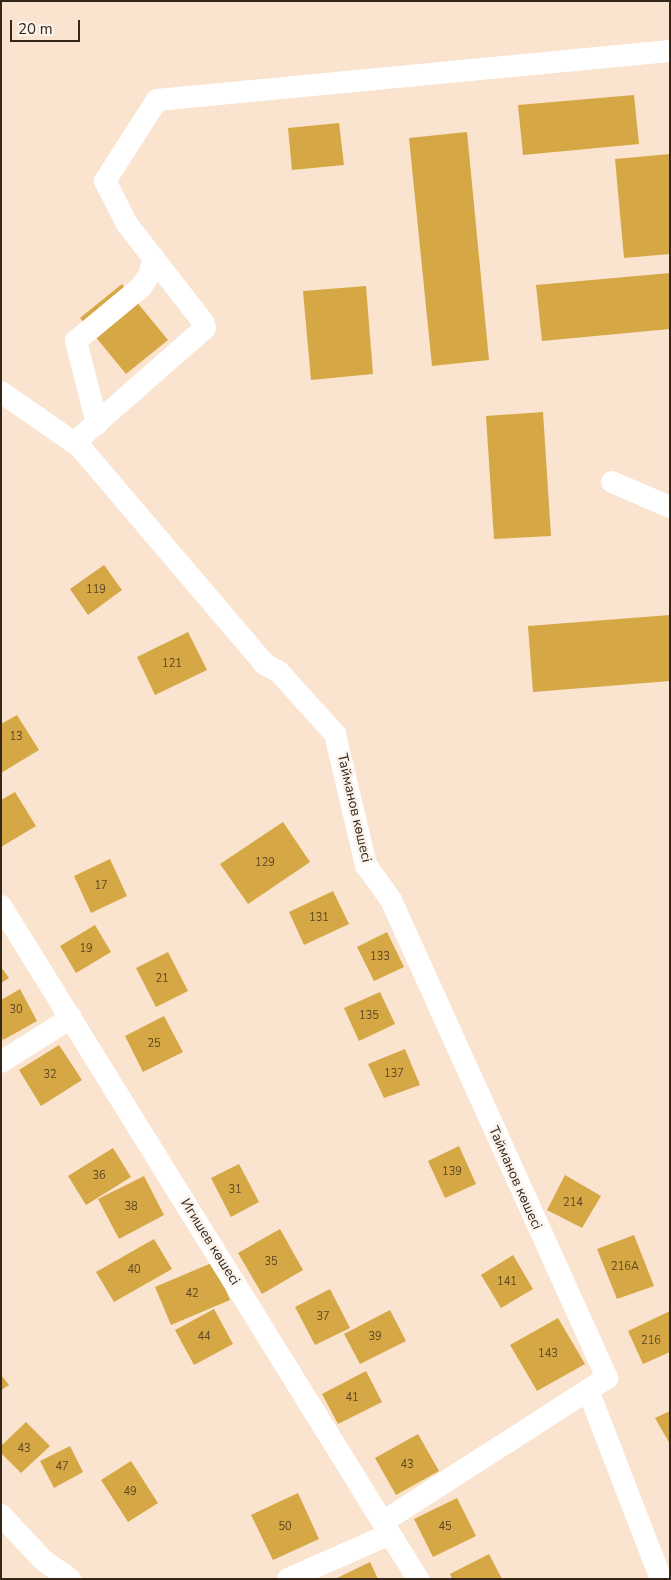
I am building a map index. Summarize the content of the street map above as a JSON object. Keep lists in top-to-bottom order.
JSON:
{
  "streets": {
    "street": ["Тайманов көшесі", "Игишев көшесі"]
  },
  "crossings": [
    ["Тайманов көшесі", "Игишев көшесі"]
  ],
  "house_numbers": [
    "119",
    "121",
    "13",
    "129",
    "17",
    "131",
    "19",
    "133",
    "21",
    "30",
    "135",
    "25",
    "137",
    "32",
    "139",
    "36",
    "31",
    "214",
    "38",
    "35",
    "216А",
    "40",
    "141",
    "42",
    "37",
    "44",
    "39",
    "216",
    "143",
    "41",
    "43",
    "43",
    "47",
    "49",
    "50",
    "45"
  ],
  "scale_bar": "20 m"
}
